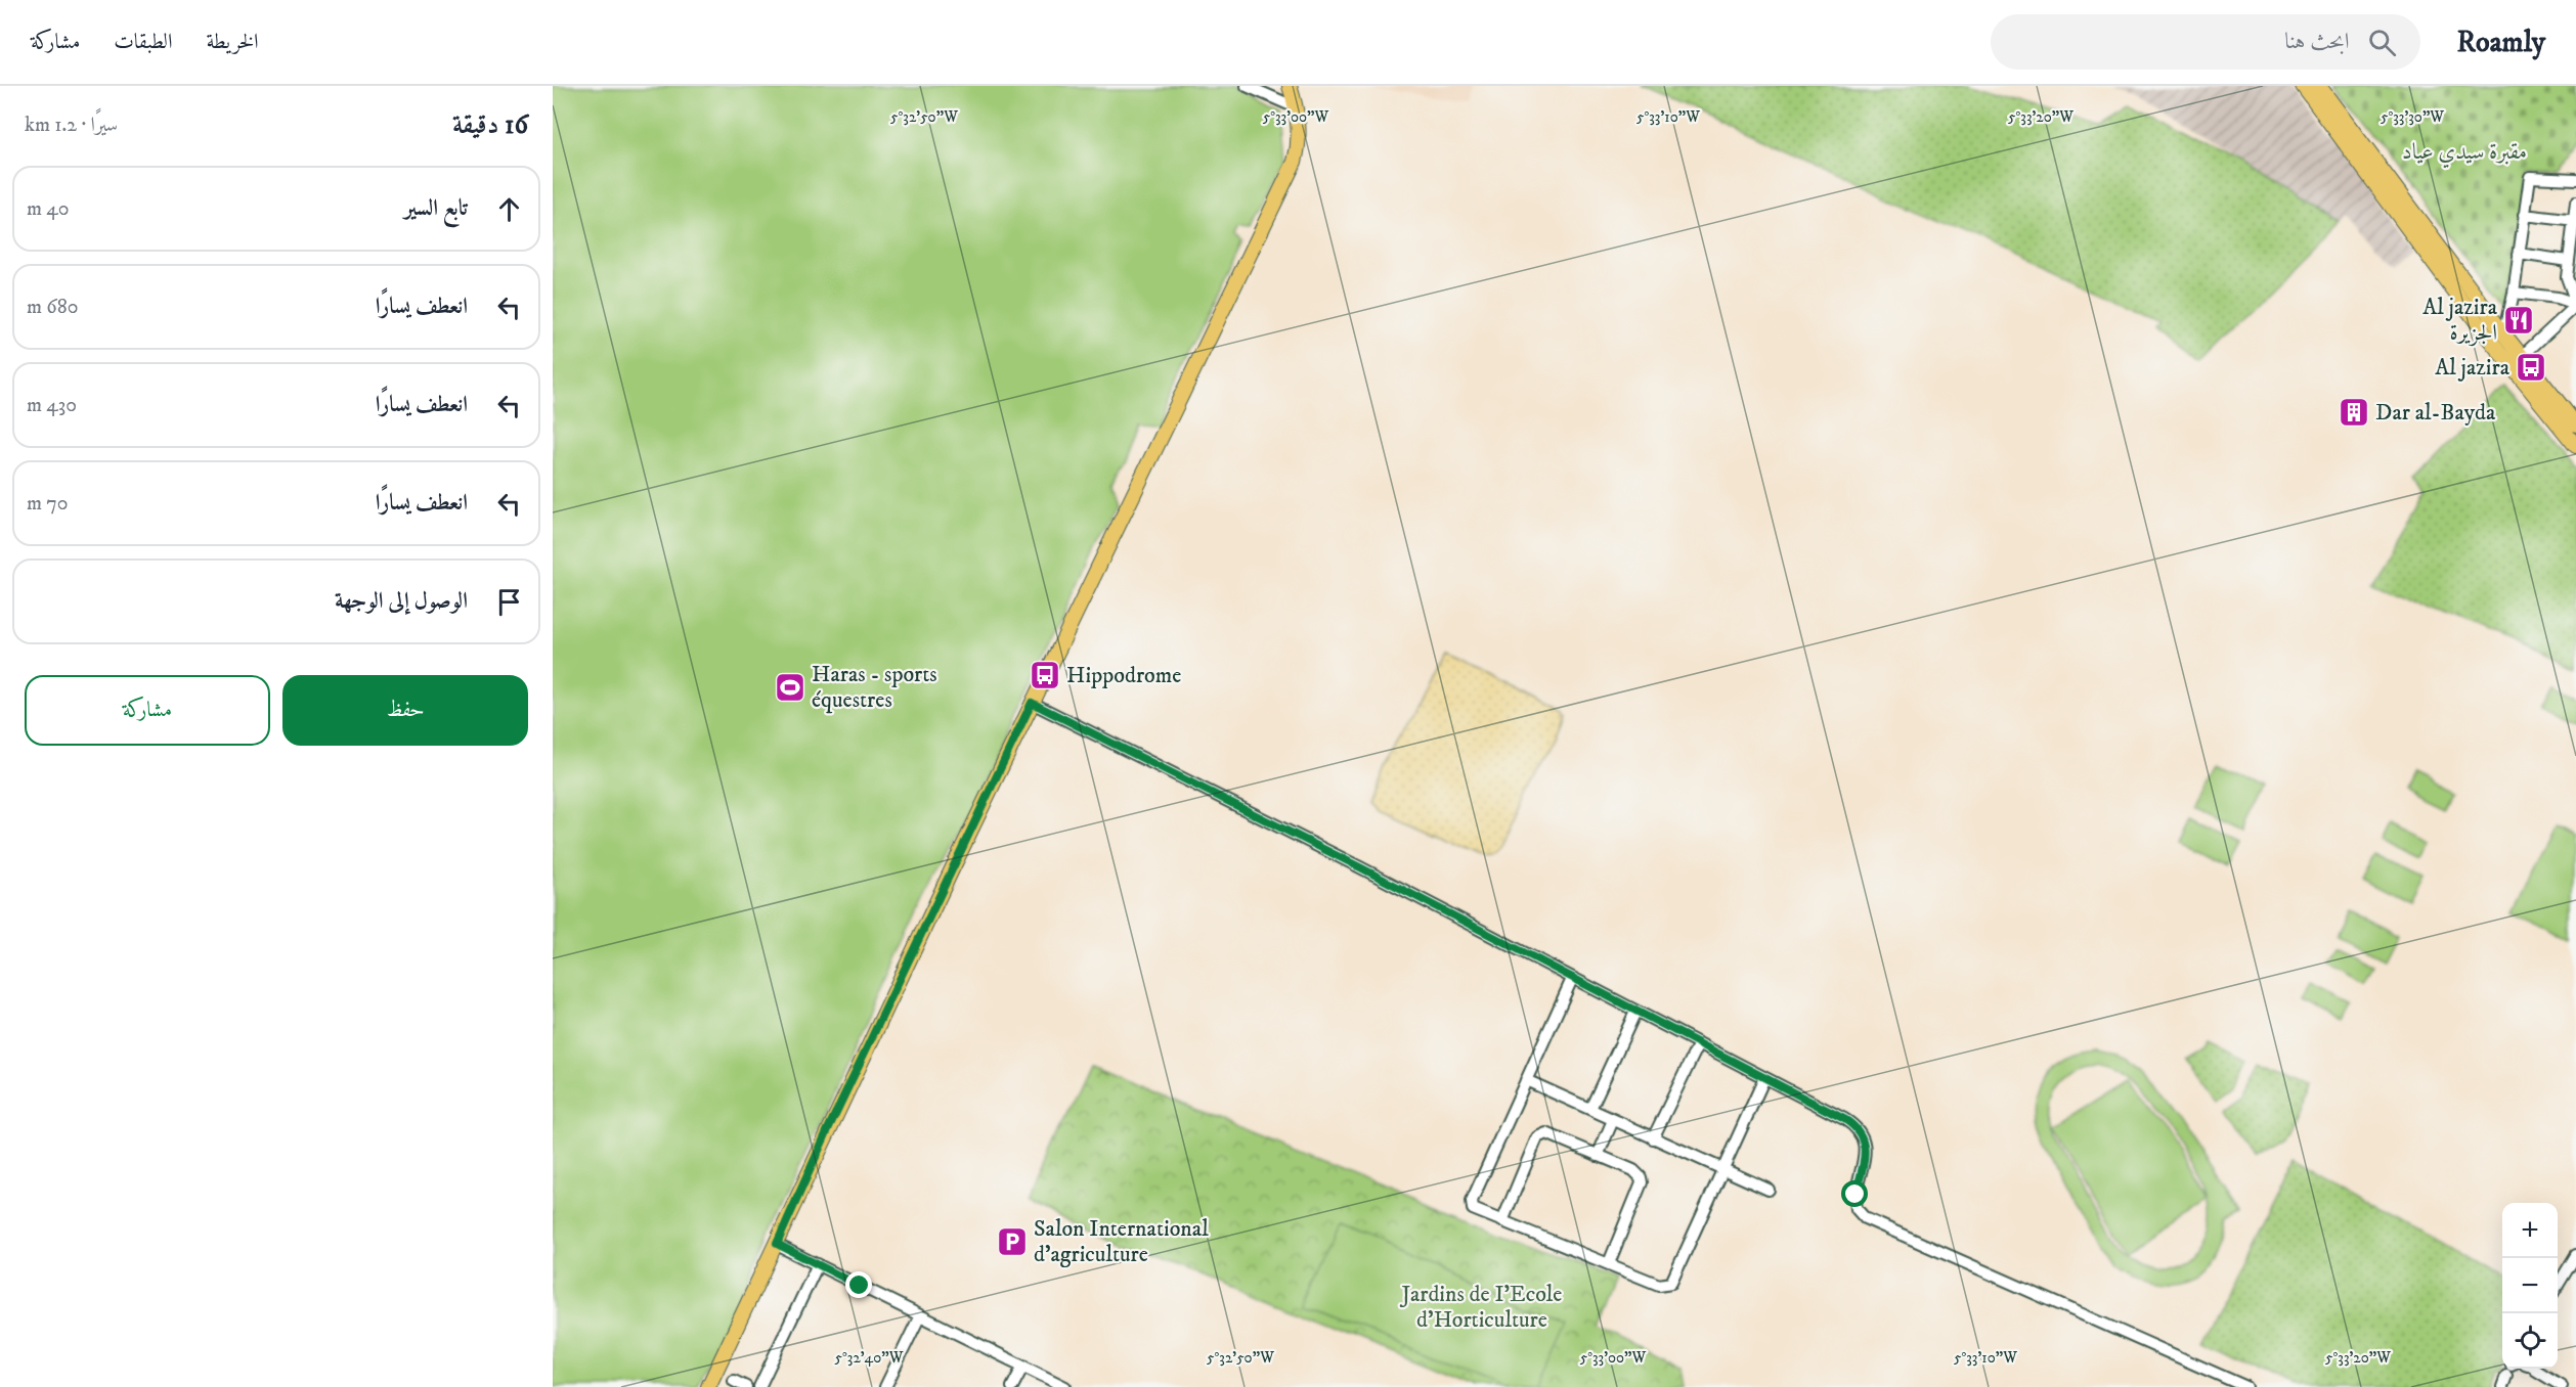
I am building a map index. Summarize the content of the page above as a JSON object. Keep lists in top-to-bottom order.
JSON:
{
  "parks": ["مقبرة سيدي عياد", "Jardins de I'Ecole d'Horticulture"],
  "places": {
    "restaurant": ["Al jazira الجزيرة"],
    "bus stop": ["Al jazira", "Hippodrome"],
    "building": ["Dar al-Bayda"],
    "sports": ["Haras - sports équestres"],
    "parking": ["Salon International d'agriculture"]
  },
  "page": {
    "header": "Roamly",
    "search": "ابحث هنا",
    "nav": ["الخريطة", "الطبقات", "مشاركة"],
    "heading": ["16 دقيقة", "سيرًا · 1.2 km"],
    "list": [
      ["تابع السير", "40 m"],
      ["انعطف يسارًا", "680 m"],
      ["انعطف يسارًا", "430 m"],
      ["انعطف يسارًا", "70 m"],
      "الوصول إلى الوجهة"
    ],
    "buttons": ["حفظ", "مشاركة"],
    "map_buttons": ["+", "−"]
  },
  "coordinates": [
    "5°32'50\"W",
    "5°33'00\"W",
    "5°33'10\"W",
    "5°33'20\"W",
    "5°33'30\"W",
    "5°32'40\"W"
  ]
}
